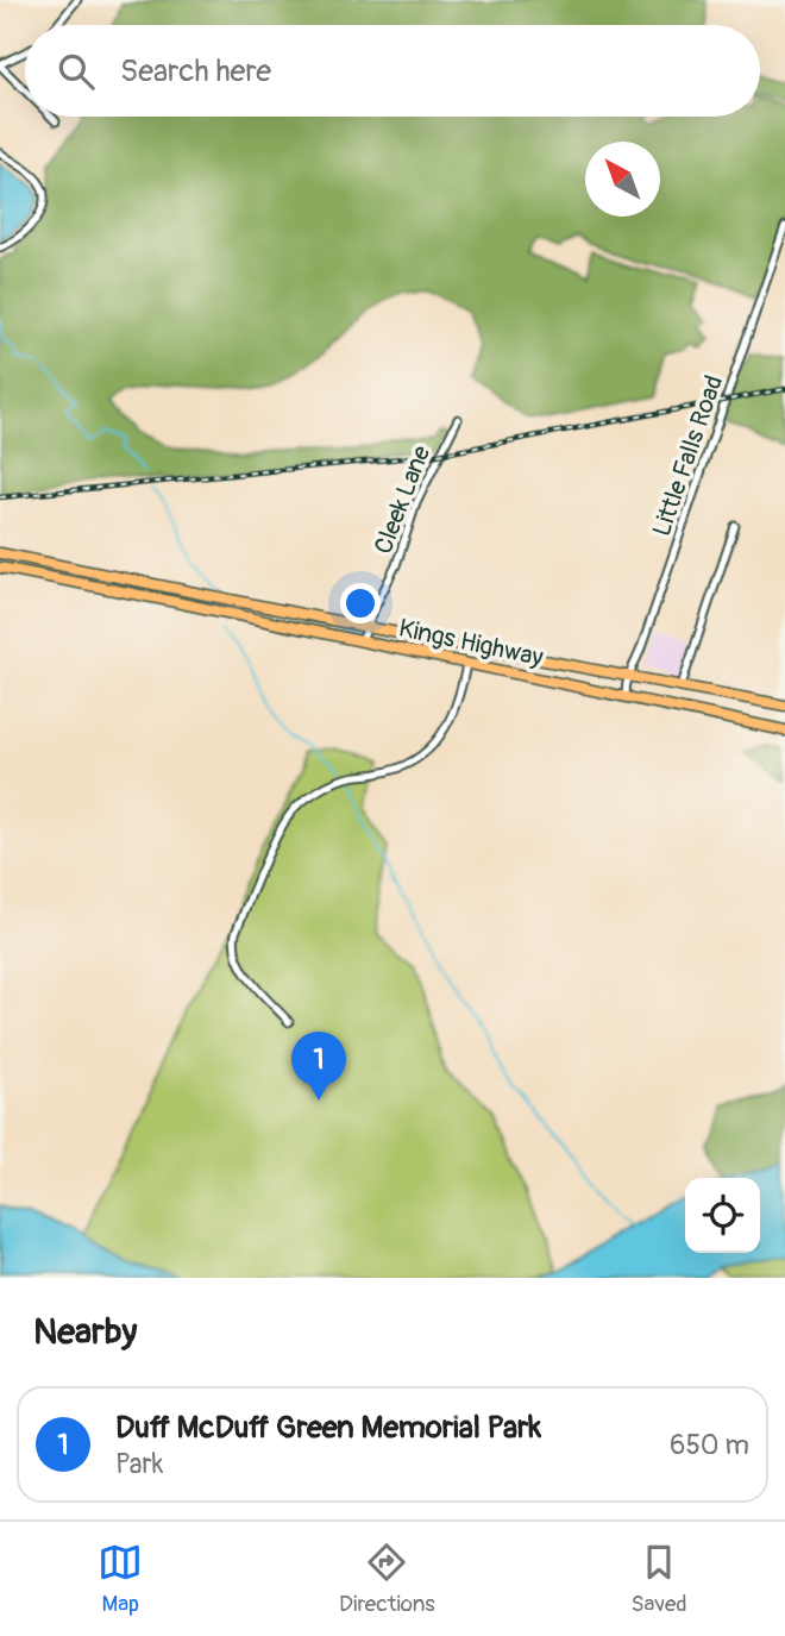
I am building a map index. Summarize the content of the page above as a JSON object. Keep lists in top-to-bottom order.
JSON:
{
  "streets": {
    "highway": ["Kings Highway"],
    "street": ["Little Falls Road", "Cleek Lane"]
  },
  "crossings": [
    ["Little Falls Road", "Kings Highway"],
    ["Cleek Lane", "Kings Highway"]
  ],
  "north": "top left",
  "page": {
    "search": "Search here",
    "pins": "1",
    "heading": "Nearby",
    "list": [
      {
        "mark": "1",
        "name": "Duff McDuff Green Memorial Park",
        "note": "Park",
        "value": "650 m"
      }
    ],
    "nav": ["Map", "Directions", "Saved"]
  }
}
